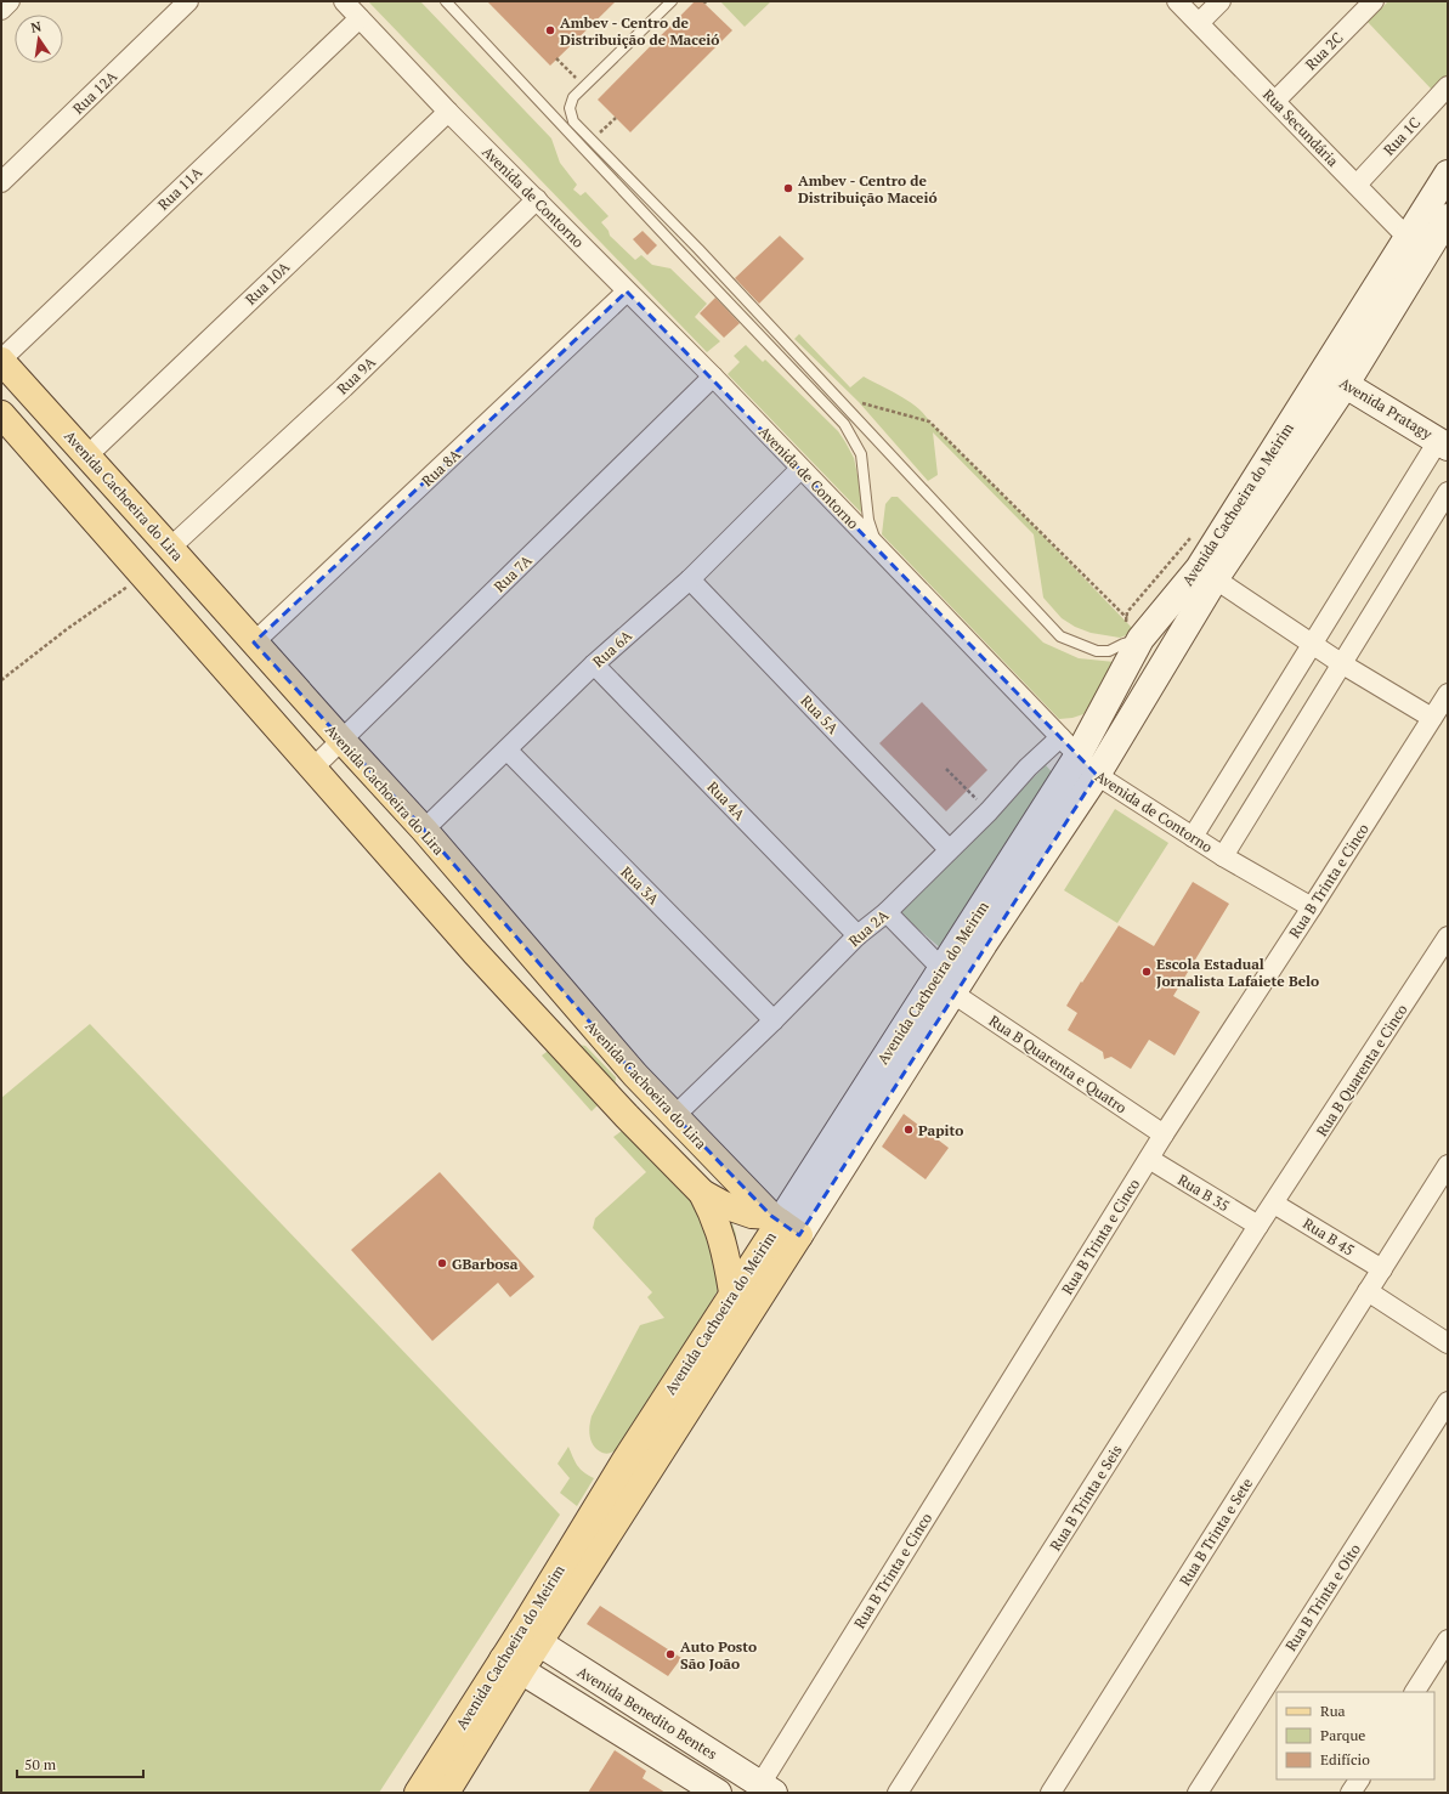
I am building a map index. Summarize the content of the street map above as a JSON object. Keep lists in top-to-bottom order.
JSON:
{
  "streets": {
    "main road": ["Avenida Cachoeira do Lira", "Avenida Cachoeira do Meirim"],
    "street": [
      "Rua 2C",
      "Rua 12A",
      "Rua Secundária",
      "Rua 1C",
      "Rua 11A",
      "Avenida de Contorno",
      "Rua 10A",
      "Rua 9A",
      "Avenida Pratagy",
      "Rua 8A",
      "Rua 7A",
      "Rua 6A",
      "Rua 5A",
      "Rua 4A",
      "Rua B Trinta e Cinco",
      "Rua 3A",
      "Rua 2A",
      "Rua B Quarenta e Quatro",
      "Rua B Quarenta e Cinco",
      "Rua B 35",
      "Rua B 45",
      "Rua B Trinta e Seis",
      "Rua B Trinta e Sete",
      "Rua B Trinta e Oito",
      "Avenida Benedito Bentes"
    ]
  },
  "crossings": [
    ["Rua 2C", "Rua Secundária"],
    ["Rua Secundária", "Rua 1C"],
    ["Rua Secundária", "Avenida Cachoeira do Meirim"],
    ["Rua 11A", "Avenida de Contorno"],
    ["Rua 11A", "Avenida Cachoeira do Lira"],
    ["Avenida de Contorno", "Rua 10A"],
    ["Avenida de Contorno", "Rua 9A"],
    ["Avenida de Contorno", "Rua 8A"],
    ["Avenida de Contorno", "Avenida Cachoeira do Meirim"],
    ["Avenida de Contorno", "Rua 7A"],
    ["Avenida de Contorno", "Rua 6A"],
    ["Avenida de Contorno", "Rua B Trinta e Cinco"],
    ["Avenida de Contorno", "Rua 2A"],
    ["Rua 10A", "Avenida Cachoeira do Lira"],
    ["Rua 9A", "Avenida Cachoeira do Lira"],
    ["Avenida Pratagy", "Avenida Cachoeira do Meirim"],
    ["Rua 8A", "Avenida Cachoeira do Lira"],
    ["Avenida Cachoeira do Lira", "Avenida Cachoeira do Meirim"],
    ["Avenida Cachoeira do Lira", "Rua 7A"],
    ["Avenida Cachoeira do Lira", "Rua 6A"],
    ["Avenida Cachoeira do Lira", "Rua 2A"],
    ["Avenida Cachoeira do Meirim", "Rua B Quarenta e Quatro"],
    ["Avenida Cachoeira do Meirim", "Avenida Benedito Bentes"],
    ["Rua 6A", "Rua 5A"],
    ["Rua 6A", "Rua 4A"],
    ["Rua 6A", "Rua 3A"],
    ["Rua 5A", "Rua 2A"],
    ["Rua 4A", "Rua 2A"],
    ["Rua B Trinta e Cinco", "Rua B Quarenta e Quatro"],
    ["Rua B Trinta e Cinco", "Rua B 35"],
    ["Rua B Trinta e Cinco", "Avenida Benedito Bentes"],
    ["Rua 3A", "Rua 2A"],
    ["Rua B Quarenta e Cinco", "Rua B 45"],
    ["Rua B Quarenta e Cinco", "Rua B Trinta e Seis"],
    ["Rua B 35", "Rua B Trinta e Seis"],
    ["Rua B 45", "Rua B Trinta e Seis"],
    ["Rua B 45", "Rua B Trinta e Sete"]
  ],
  "places": [
    "Ambev - Centro de Distribuição de Maceió",
    "Ambev - Centro de Distribuição Maceió",
    "Escola Estadual Jornalista Lafaiete Belo",
    "Papito",
    "GBarbosa",
    "Auto Posto São João"
  ],
  "legend": ["Rua", "Parque", "Edifício"],
  "scale_bar": "50 m",
  "north": "top"
}
